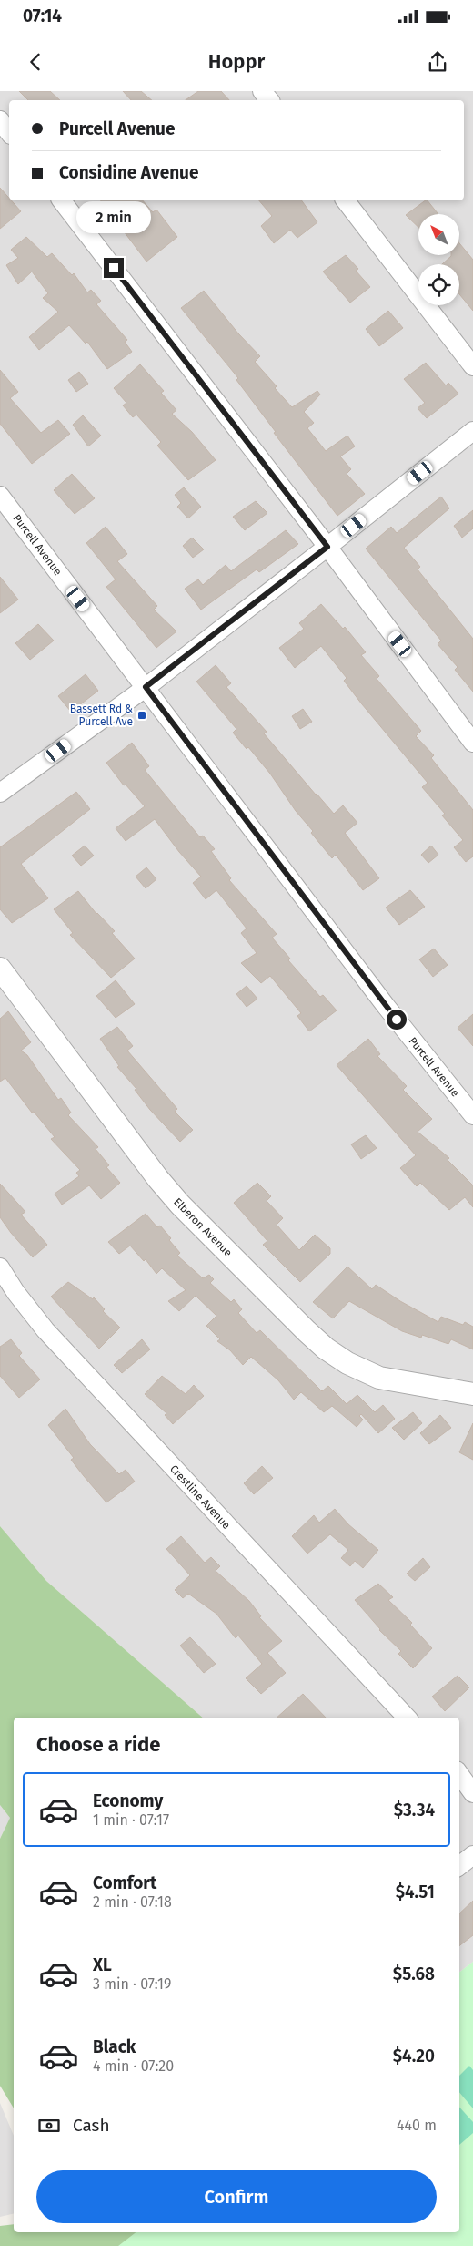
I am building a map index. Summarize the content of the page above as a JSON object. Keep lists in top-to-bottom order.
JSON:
{
  "streets": {
    "street": ["Purcell Avenue", "Elberon Avenue", "Crestline Avenue"]
  },
  "places": {
    "transit": ["Bassett Rd & Purcell Ave"]
  },
  "north": "top left",
  "page": {
    "status": "07:14",
    "header": "Hoppr",
    "banner": ["Purcell Avenue", "Considine Avenue"],
    "bubble": "2 min",
    "heading": "Choose a ride",
    "list": [
      {
        "name": "Economy",
        "note": "1 min · 07:17",
        "value": "$3.34"
      },
      {
        "name": "Comfort",
        "note": "2 min · 07:18",
        "value": "$4.51"
      },
      {
        "name": "XL",
        "note": "3 min · 07:19",
        "value": "$5.68"
      },
      {
        "name": "Black",
        "note": "4 min · 07:20",
        "value": "$4.20"
      }
    ],
    "pay": ["Cash", "440 m"],
    "buttons": "Confirm"
  }
}
